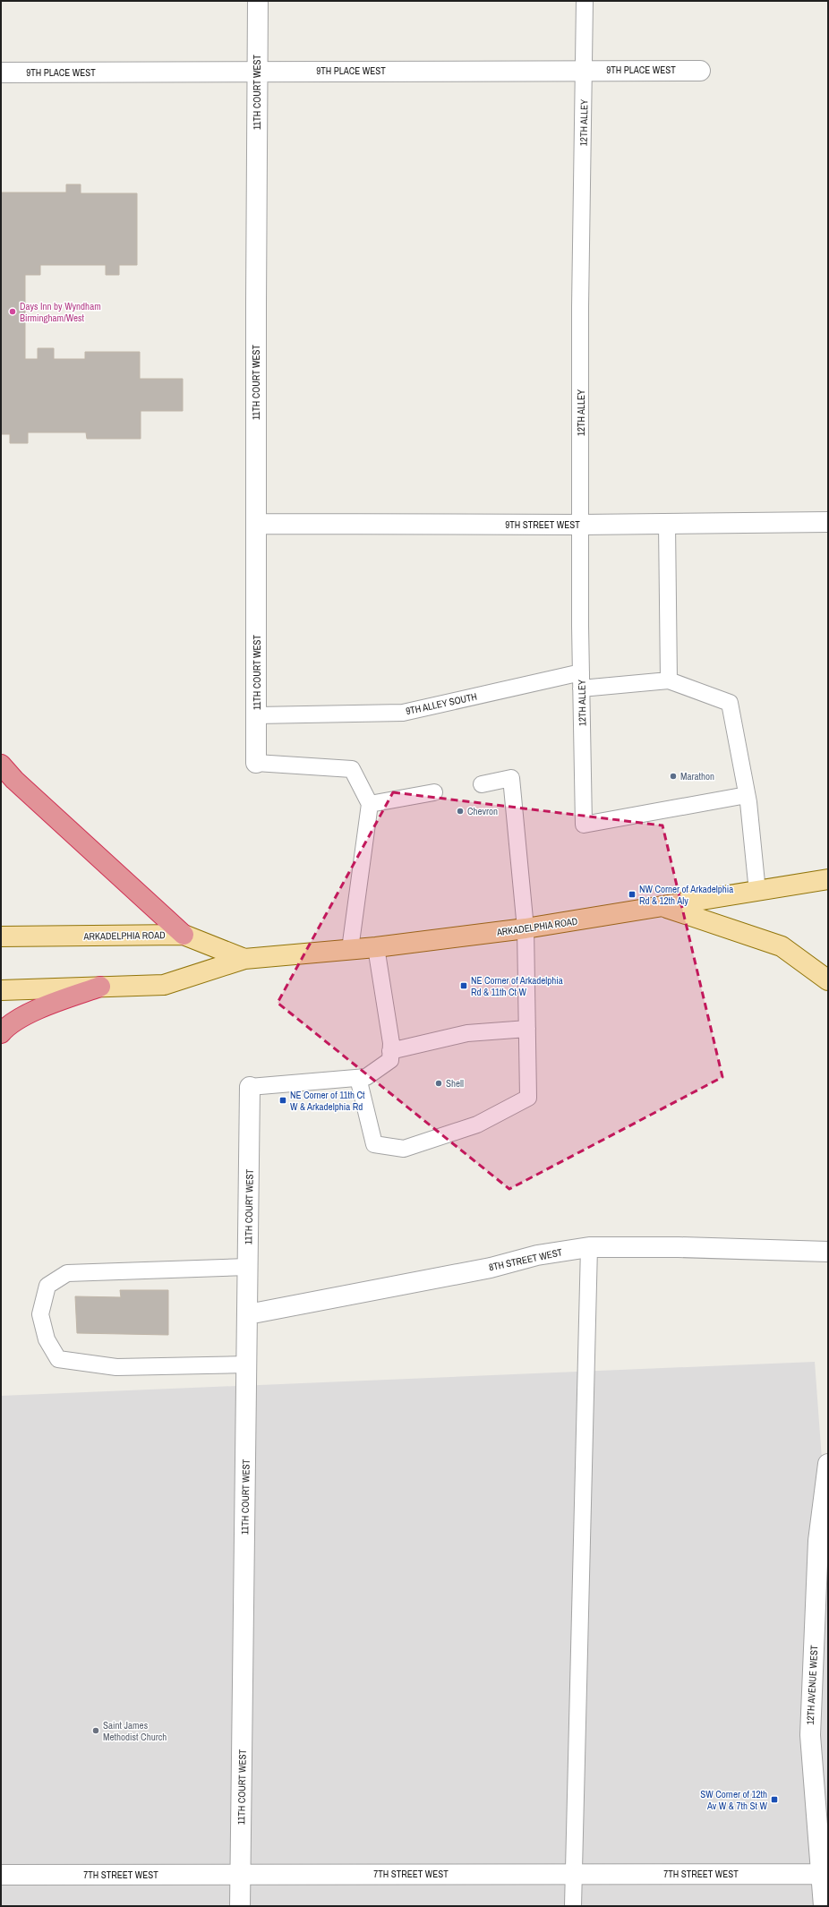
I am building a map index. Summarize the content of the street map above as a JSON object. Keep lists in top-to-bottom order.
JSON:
{
  "streets": {
    "main road": ["ARKADELPHIA ROAD"],
    "street": [
      "9TH PLACE WEST",
      "11TH COURT WEST",
      "9TH STREET WEST",
      "8TH STREET WEST",
      "12TH AVENUE WEST",
      "7TH STREET WEST"
    ],
    "lane": ["12TH ALLEY", "9TH ALLEY SOUTH"]
  },
  "crossings": [
    ["9TH PLACE WEST", "11TH COURT WEST"],
    ["9TH PLACE WEST", "12TH ALLEY"],
    ["11TH COURT WEST", "9TH STREET WEST"],
    ["11TH COURT WEST", "9TH ALLEY SOUTH"],
    ["11TH COURT WEST", "8TH STREET WEST"],
    ["11TH COURT WEST", "7TH STREET WEST"],
    ["12TH ALLEY", "9TH STREET WEST"],
    ["12TH ALLEY", "9TH ALLEY SOUTH"],
    ["12TH AVENUE WEST", "7TH STREET WEST"]
  ],
  "places": {
    "other": [
      "Days Inn by Wyndham Birmingham/West",
      "Marathon",
      "Chevron",
      "Shell",
      "Saint James Methodist Church"
    ],
    "transit": [
      "NW Corner of Arkadelphia Rd & 12th Aly",
      "NE Corner of Arkadelphia Rd & 11th Ct W",
      "NE Corner of 11th Ct W & Arkadelphia Rd",
      "SW Corner of 12th Av W & 7th St W"
    ]
  }
}
